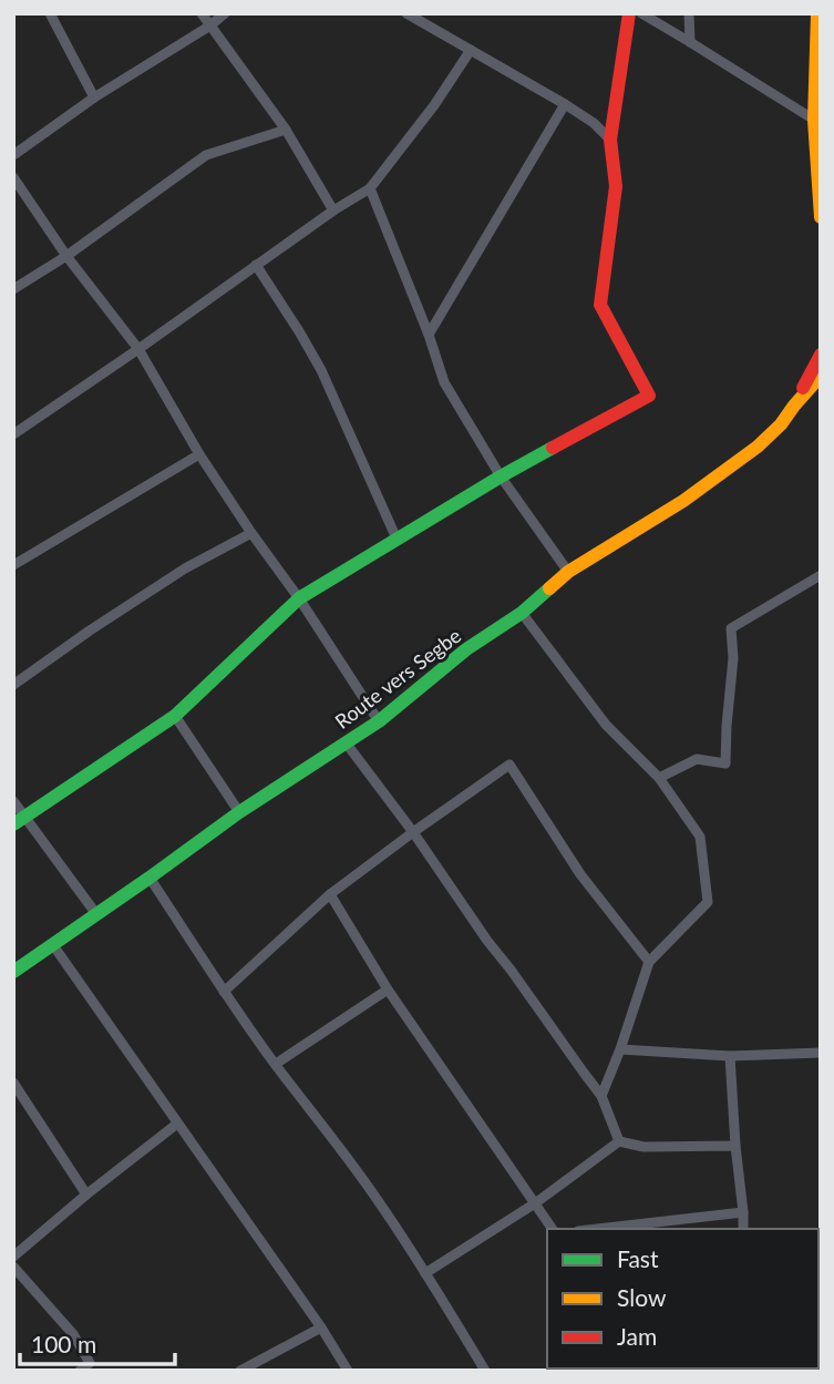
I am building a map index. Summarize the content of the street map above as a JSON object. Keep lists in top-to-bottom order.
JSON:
{
  "streets": {
    "street": ["Route vers Segbe"]
  },
  "legend": ["Fast", "Slow", "Jam"],
  "scale_bar": "100 m"
}
